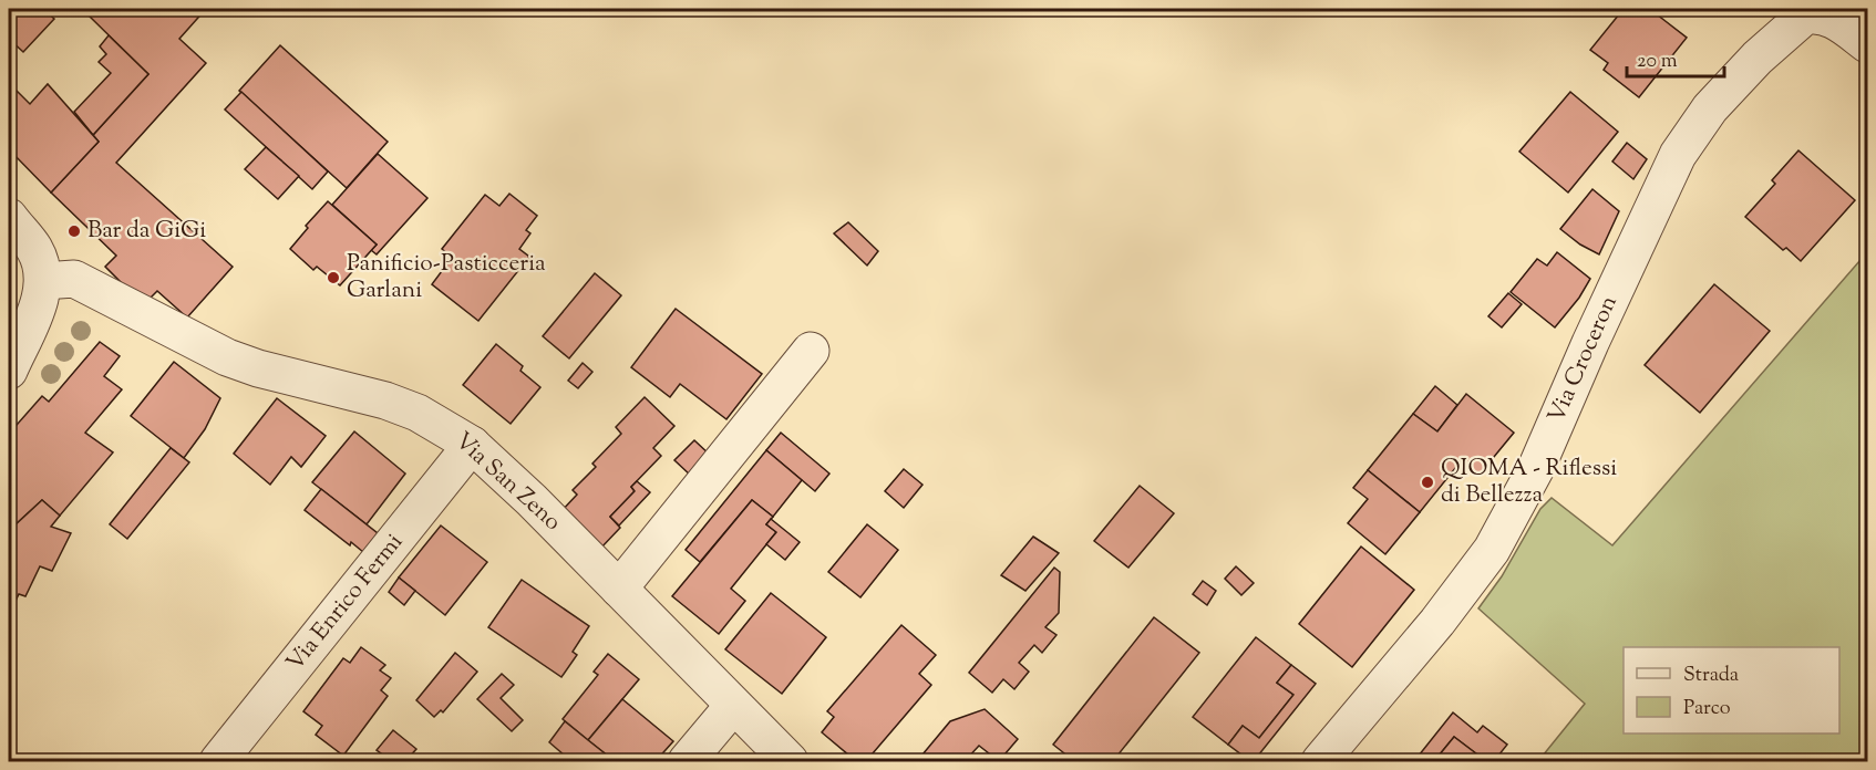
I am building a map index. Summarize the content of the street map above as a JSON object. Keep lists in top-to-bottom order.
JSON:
{
  "streets": {
    "street": ["Via Croceron", "Via San Zeno", "Via Enrico Fermi"]
  },
  "crossings": [
    ["Via San Zeno", "Via Enrico Fermi"]
  ],
  "places": ["Bar da GiGi", "Panificio-Pasticceria Garlani", "QIOMA - Riflessi di Bellezza"],
  "legend": ["Strada", "Parco"],
  "scale_bar": "20 m"
}
